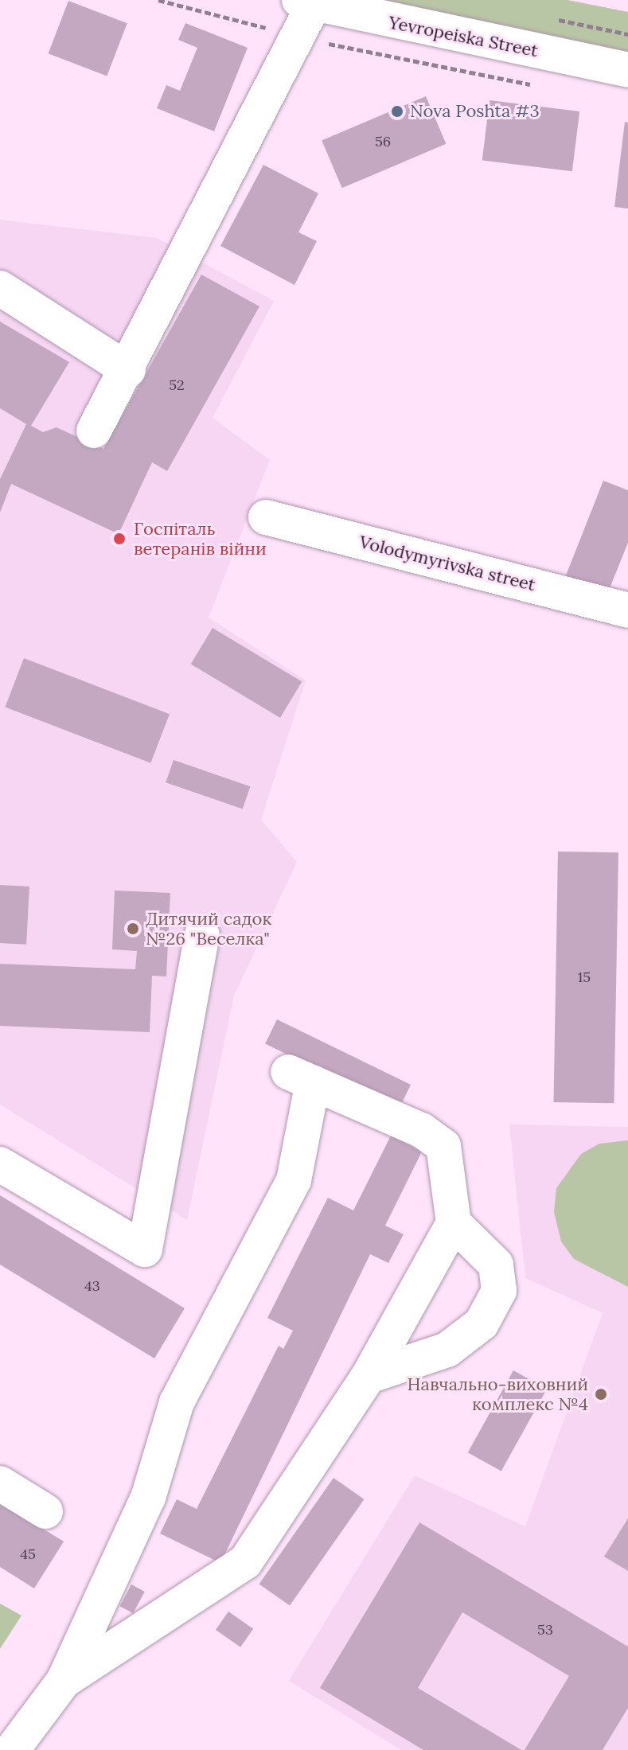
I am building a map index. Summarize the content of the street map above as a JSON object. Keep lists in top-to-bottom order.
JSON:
{
  "streets": {
    "street": ["Yevropeiska Street", "Volodymyrivska street"]
  },
  "places": [
    "Nova Poshta #3",
    "Госпіталь ветеранів війни",
    "Дитячий садок №26 \"Веселка\"",
    "Навчально-виховний комплекс №4"
  ],
  "house_numbers": [
    "56",
    "52",
    "15",
    "43",
    "45",
    "53"
  ]
}
